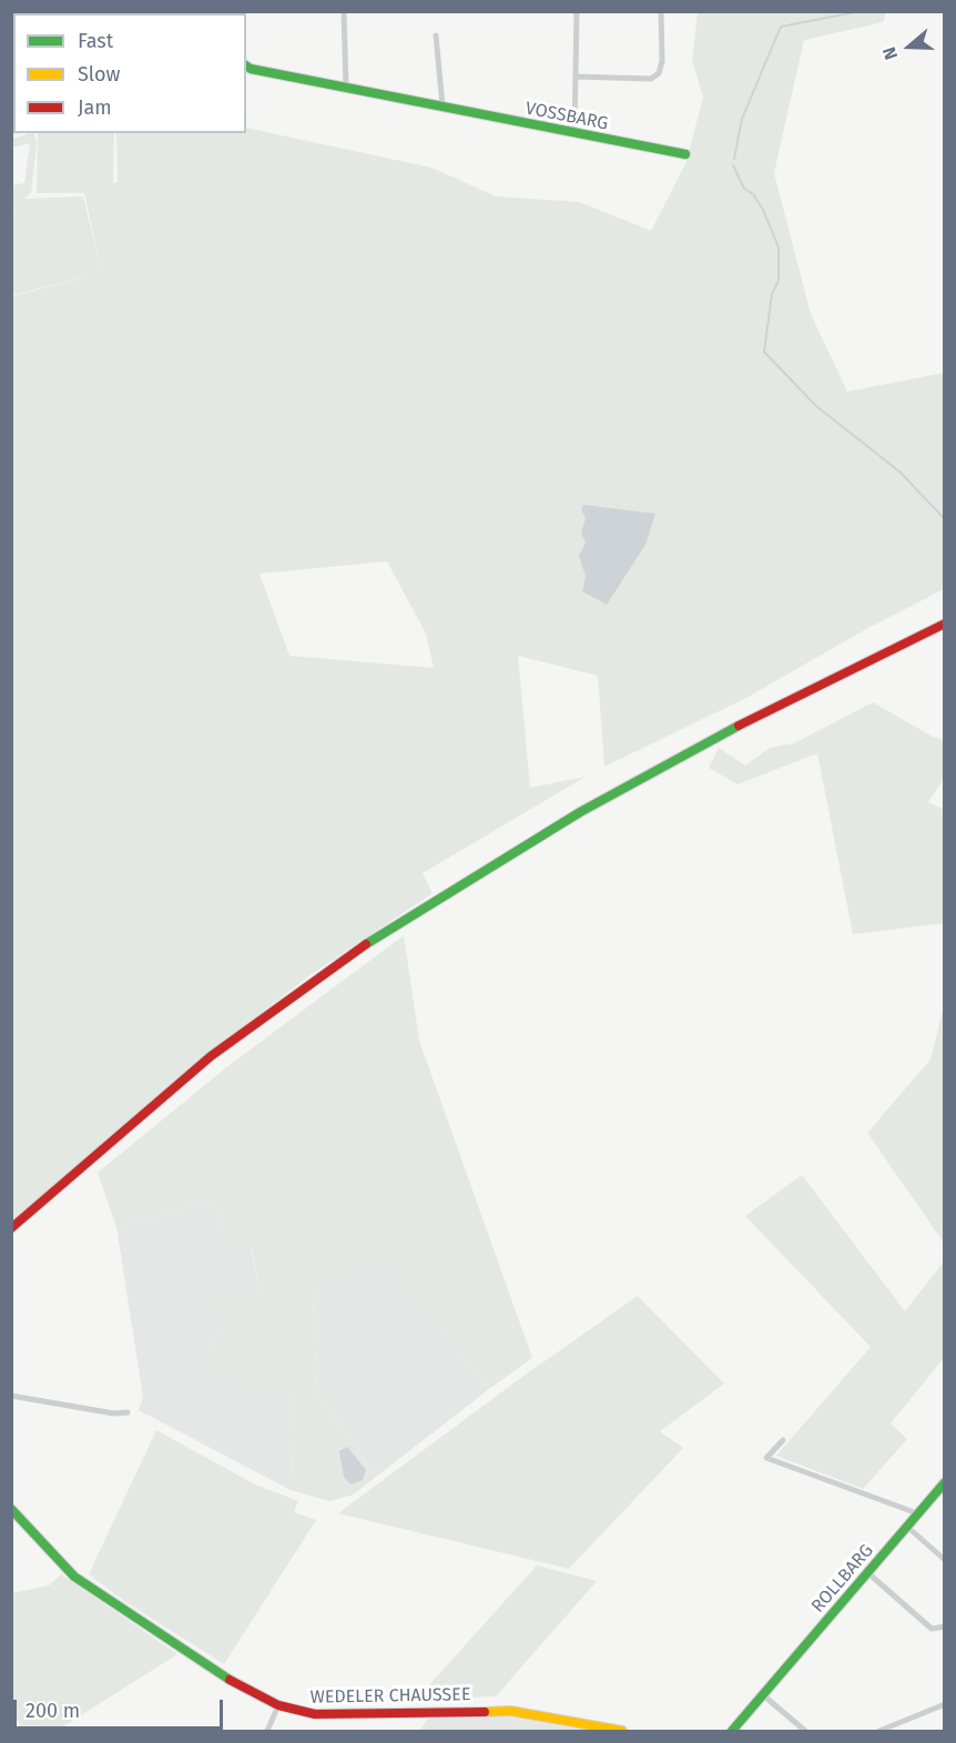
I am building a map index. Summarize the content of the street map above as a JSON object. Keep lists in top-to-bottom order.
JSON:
{
  "streets": {
    "main road": ["VOSSBARG", "ROLLBARG", "WEDELER CHAUSSEE"]
  },
  "legend": ["Fast", "Slow", "Jam"],
  "scale_bar": "200 m",
  "north": "left"
}
